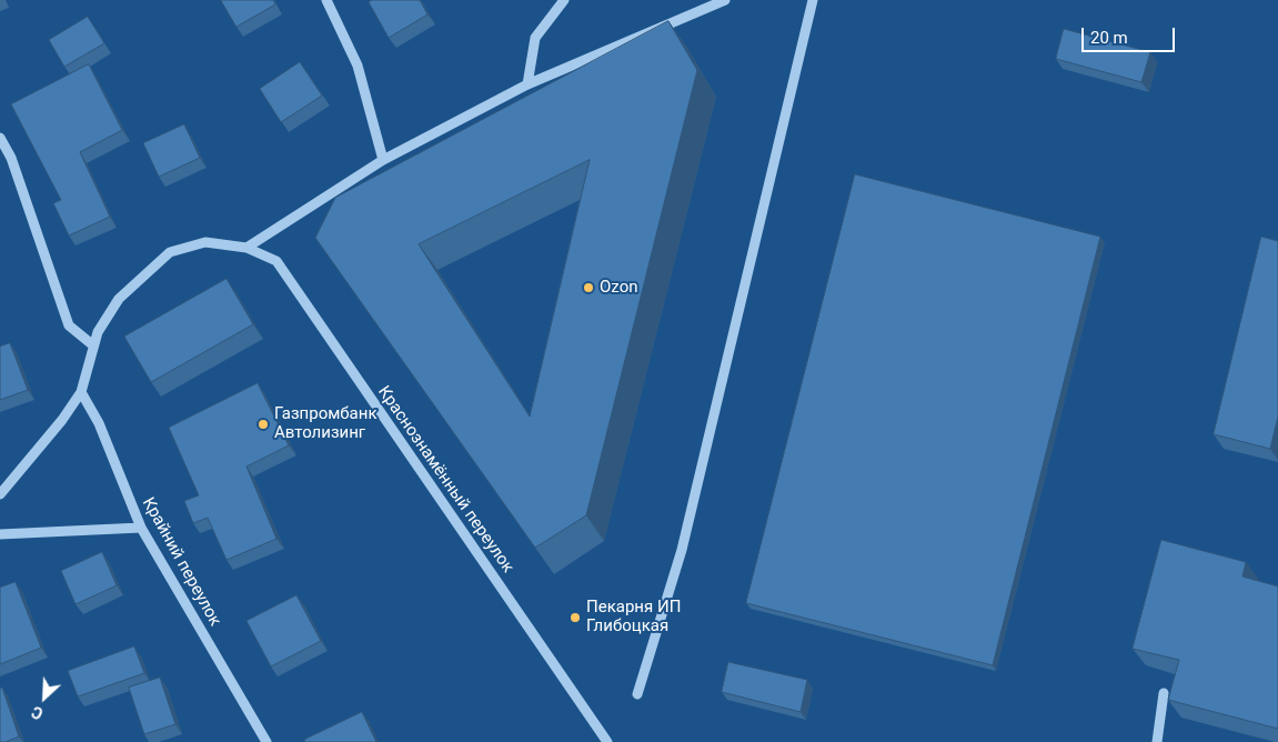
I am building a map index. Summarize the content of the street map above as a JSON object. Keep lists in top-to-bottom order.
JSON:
{
  "streets": {
    "street": ["Краснознамённый переулок", "Крайний переулок"]
  },
  "crossings": [
    ["Краснознамённый переулок", "Крайний переулок"]
  ],
  "places": ["Ozon", "Газпромбанк Автолизинг", "Пекарня ИП Глибоцкая"],
  "scale_bar": "20 m",
  "north": "bottom left"
}
